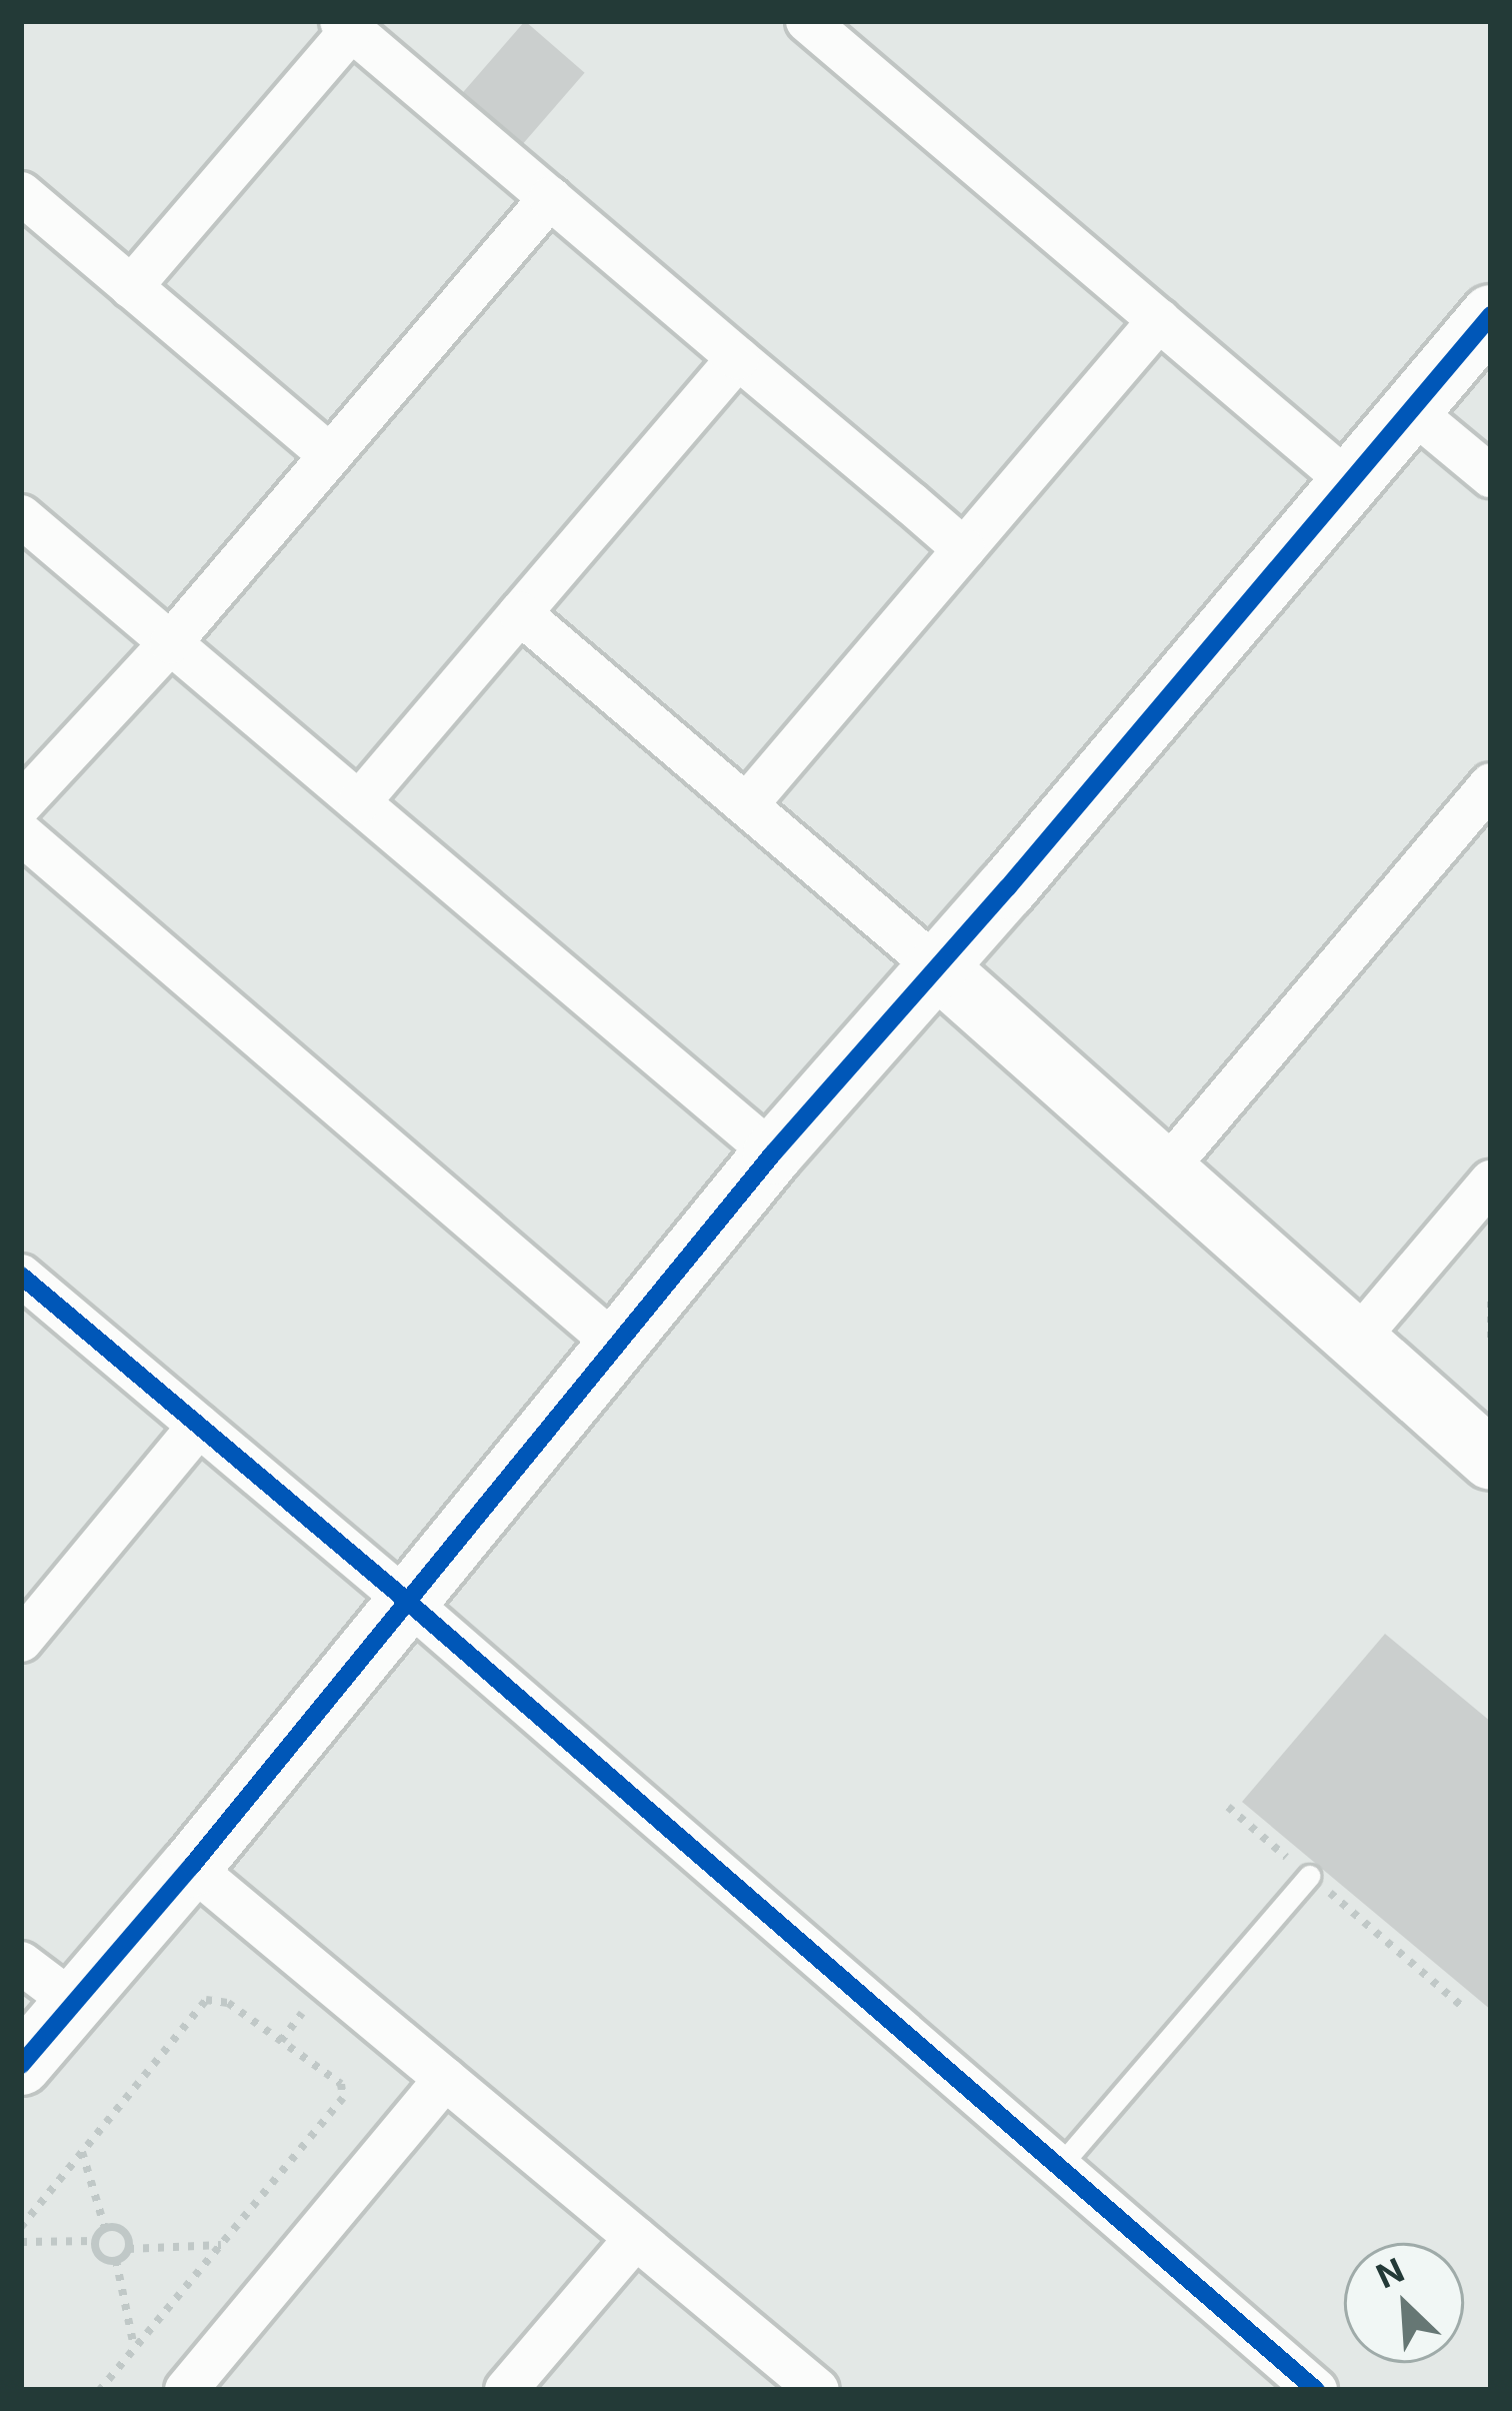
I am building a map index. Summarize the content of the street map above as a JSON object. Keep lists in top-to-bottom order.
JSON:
{
  "north": "top left"
}
